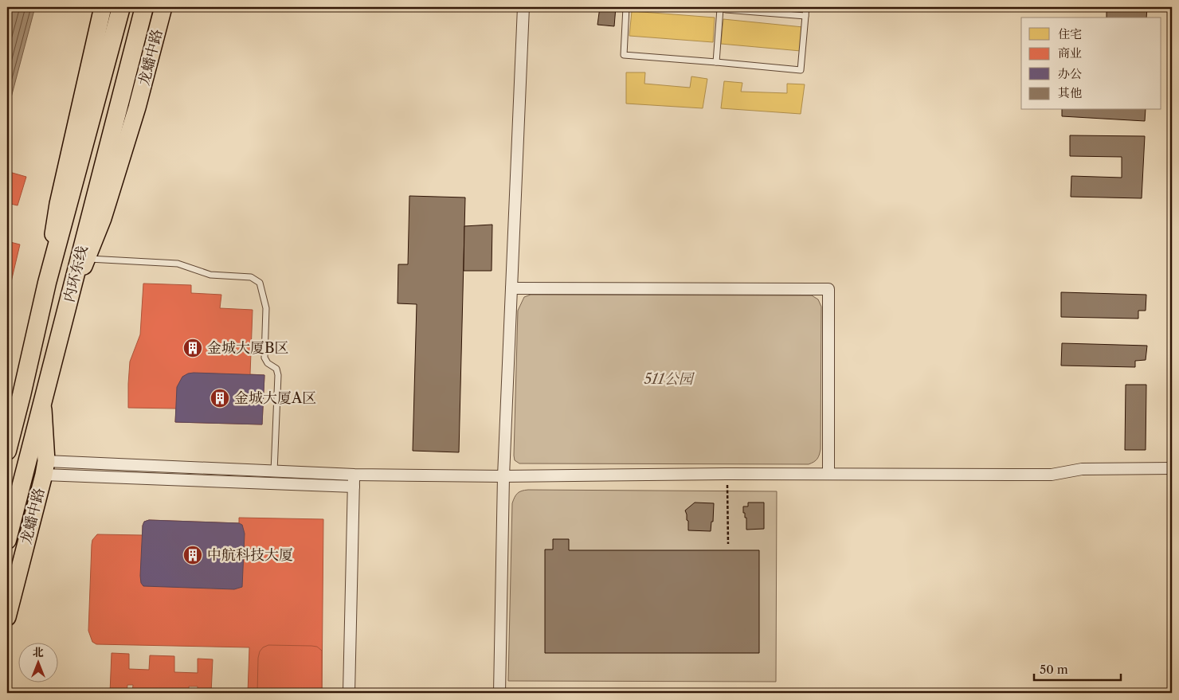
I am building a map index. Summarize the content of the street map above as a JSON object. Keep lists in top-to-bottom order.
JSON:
{
  "streets": {
    "highway": ["内环东线"],
    "main road": ["龙蟠中路"]
  },
  "crossings": [
    ["龙蟠中路", "内环东线"]
  ],
  "parks": ["511公园"],
  "places": {
    "building": ["金城大厦B区", "金城大厦A区", "中航科技大厦"]
  },
  "legend": [
    "住宅",
    "商业",
    "办公",
    "其他"
  ],
  "scale_bar": "50 m",
  "north": "top"
}
